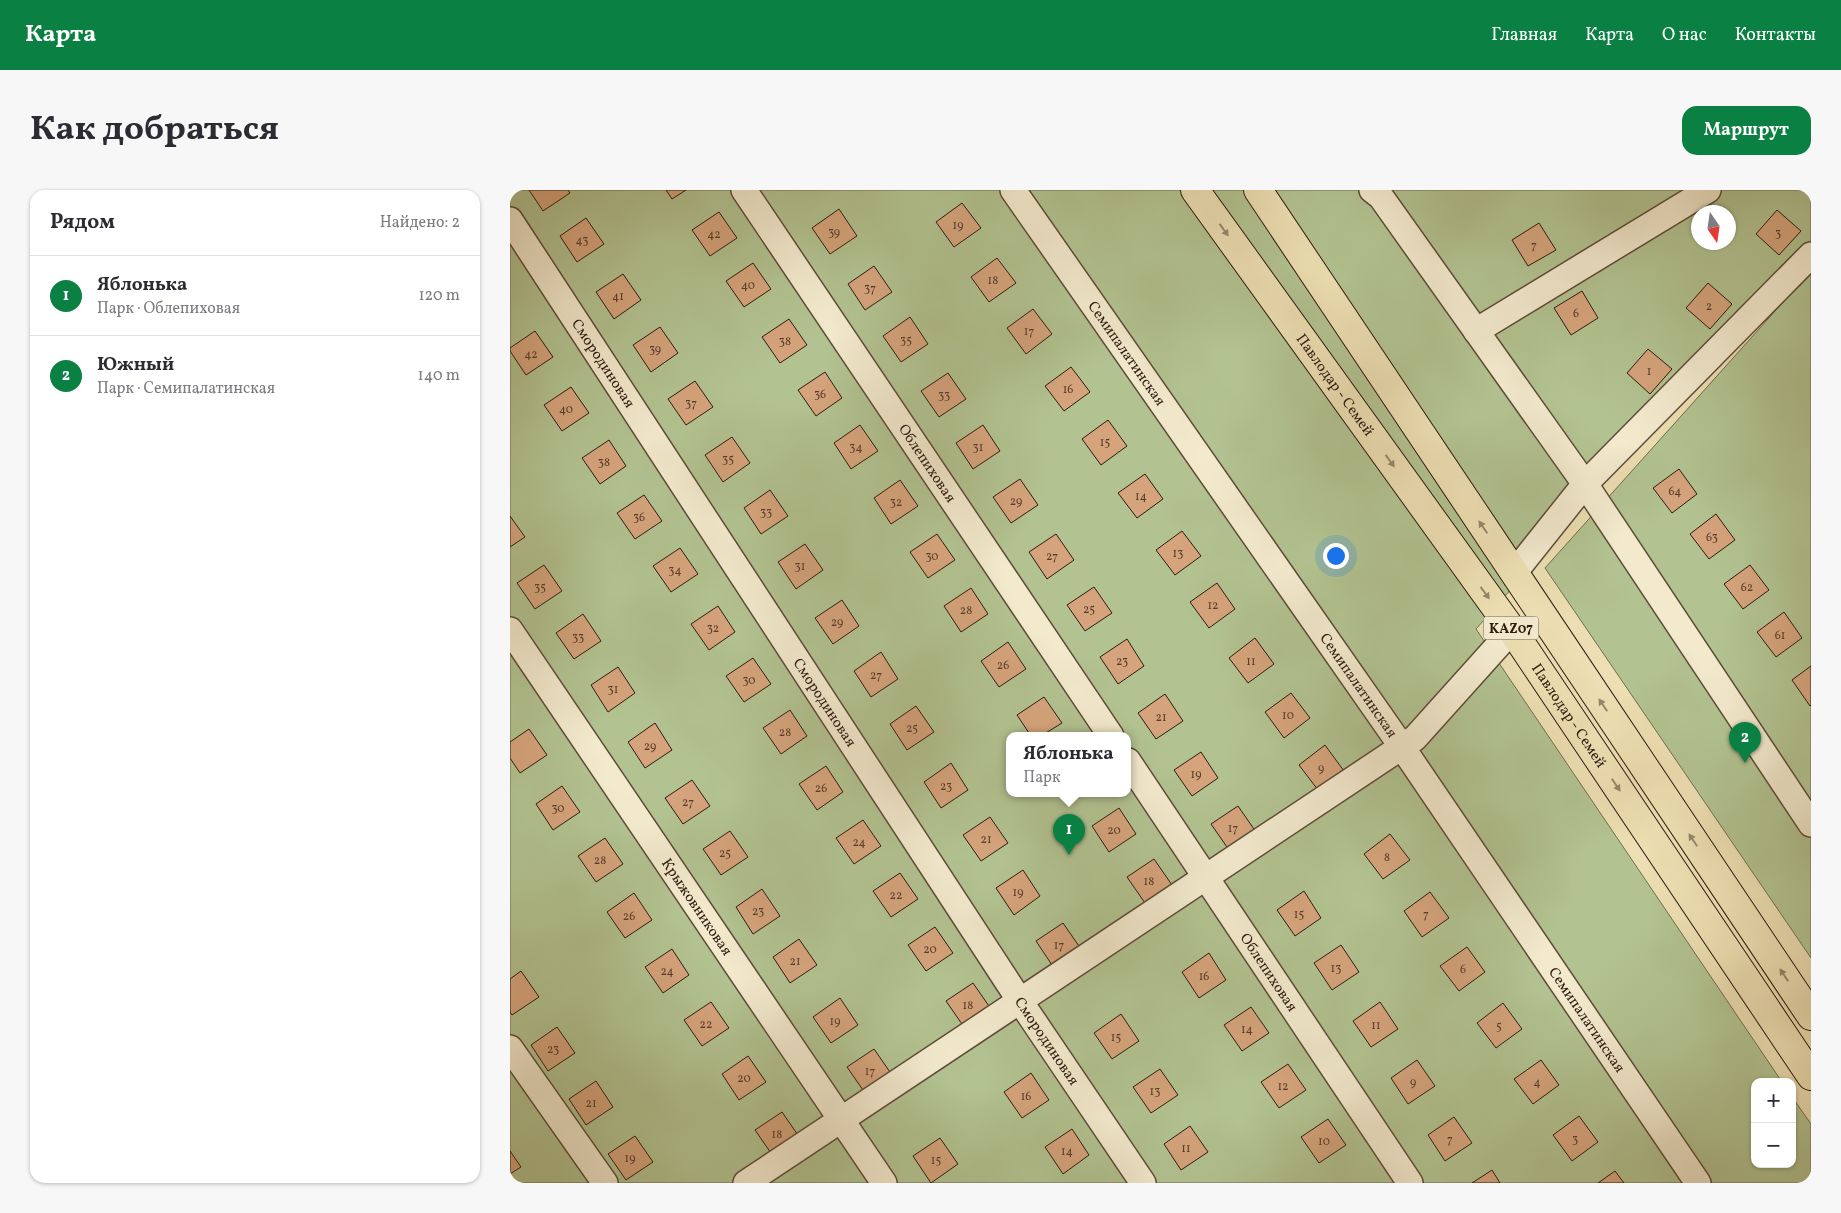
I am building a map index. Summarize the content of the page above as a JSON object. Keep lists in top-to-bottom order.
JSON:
{
  "streets": {
    "highway": ["Павлодар - Семей", "KAZ07"],
    "street": [
      "Семипалатинская",
      "Смородиновая",
      "Облепиховая",
      "Крыжовниковая"
    ]
  },
  "house_numbers": [
    "19",
    "39",
    "3",
    "42",
    "43",
    "7",
    "18",
    "40",
    "37",
    "41",
    "2",
    "6",
    "17",
    "35",
    "38",
    "39",
    "42",
    "1",
    "16",
    "36",
    "33",
    "37",
    "40",
    "15",
    "34",
    "31",
    "35",
    "38",
    "64",
    "14",
    "29",
    "32",
    "33",
    "36",
    "63",
    "13",
    "30",
    "27",
    "31",
    "34",
    "35",
    "62",
    "12",
    "25",
    "28",
    "29",
    "32",
    "61",
    "33",
    "23",
    "11",
    "26",
    "27",
    "30",
    "31",
    "10",
    "21",
    "25",
    "28",
    "29",
    "9",
    "19",
    "23",
    "26",
    "27",
    "30",
    "17",
    "20",
    "21",
    "24",
    "25",
    "8",
    "28",
    "18",
    "19",
    "22",
    "23",
    "15",
    "7",
    "26",
    "17",
    "20",
    "21",
    "13",
    "6",
    "24",
    "16",
    "18",
    "19",
    "22",
    "11",
    "5",
    "14",
    "15",
    "23",
    "17",
    "20",
    "9",
    "4",
    "12",
    "13",
    "16",
    "21",
    "18",
    "7",
    "3",
    "10",
    "11",
    "14",
    "19",
    "15"
  ],
  "north": "bottom",
  "page": {
    "header": "Карта",
    "nav": [
      "Главная",
      "Карта",
      "О нас",
      "Контакты"
    ],
    "title": "Как добраться",
    "buttons": "Маршрут",
    "heading": ["Рядом", "Найдено: 2"],
    "list": [
      {
        "mark": "1",
        "name": "Яблонька",
        "note": "Парк · Облепиховая",
        "value": "120 m"
      },
      {
        "mark": "2",
        "name": "Южный",
        "note": "Парк · Семипалатинская",
        "value": "140 m"
      }
    ],
    "pins": ["2", "1"],
    "popup": ["Яблонька", "Парк"],
    "map_buttons": ["+", "−"]
  }
}
